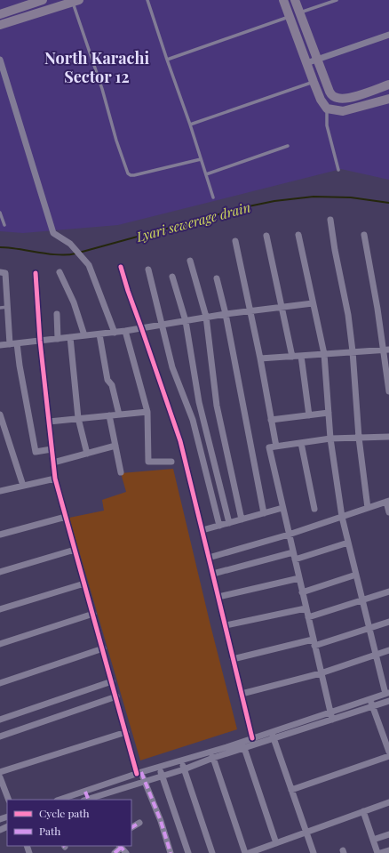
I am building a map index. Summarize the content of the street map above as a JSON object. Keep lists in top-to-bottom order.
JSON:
{
  "districts": ["North Karachi Sector 12"],
  "water": ["Lyari sewerage drain"],
  "legend": ["Cycle path", "Path"]
}
